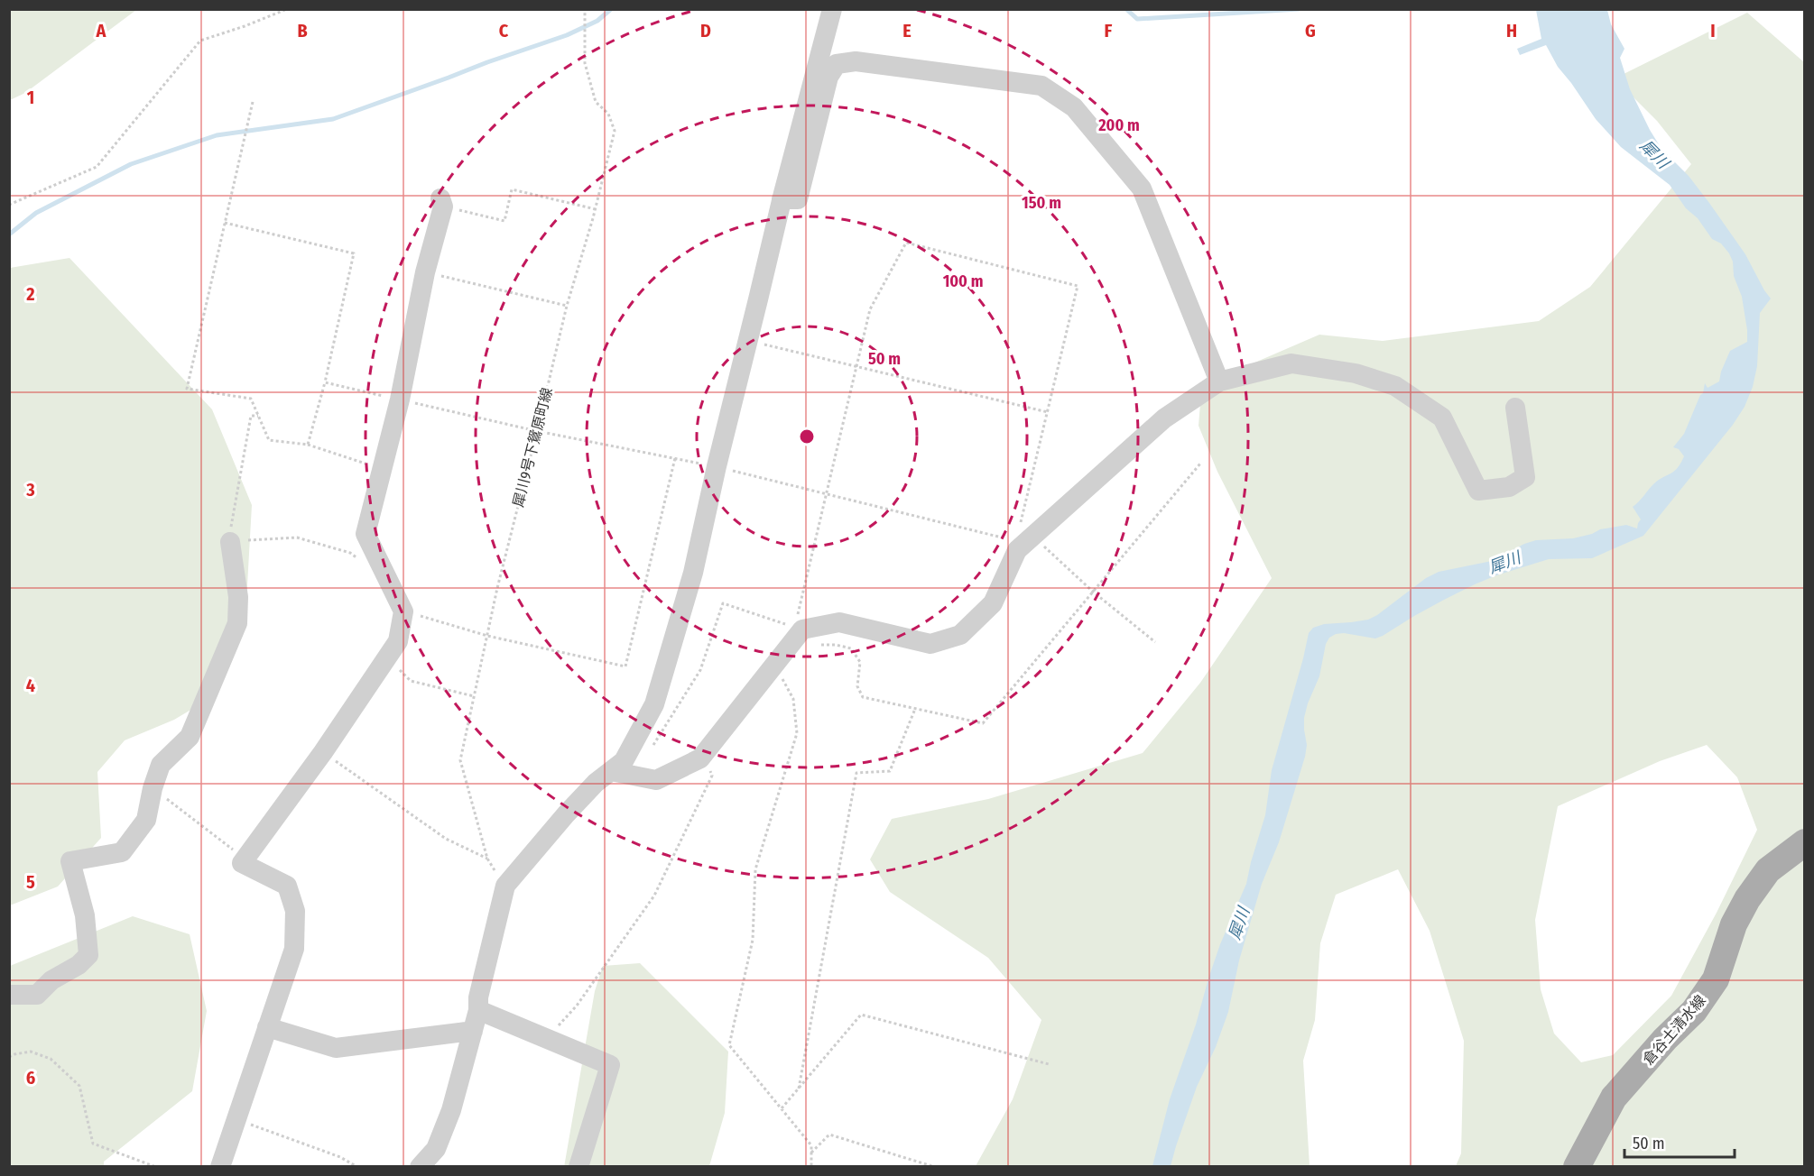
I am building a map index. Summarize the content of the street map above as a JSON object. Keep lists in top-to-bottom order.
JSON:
{
  "streets": {
    "main road": ["倉谷土清水線"],
    "path": ["犀川9号下鴛原町線"]
  },
  "water": ["犀川"],
  "scale_bar": "50 m",
  "grid": {
    "columns": [
      "A",
      "B",
      "C",
      "D",
      "E",
      "F",
      "G",
      "H",
      "I"
    ],
    "rows": [
      "1",
      "2",
      "3",
      "4",
      "5",
      "6"
    ]
  },
  "rings": [
    "200 m",
    "150 m",
    "100 m",
    "50 m"
  ]
}
